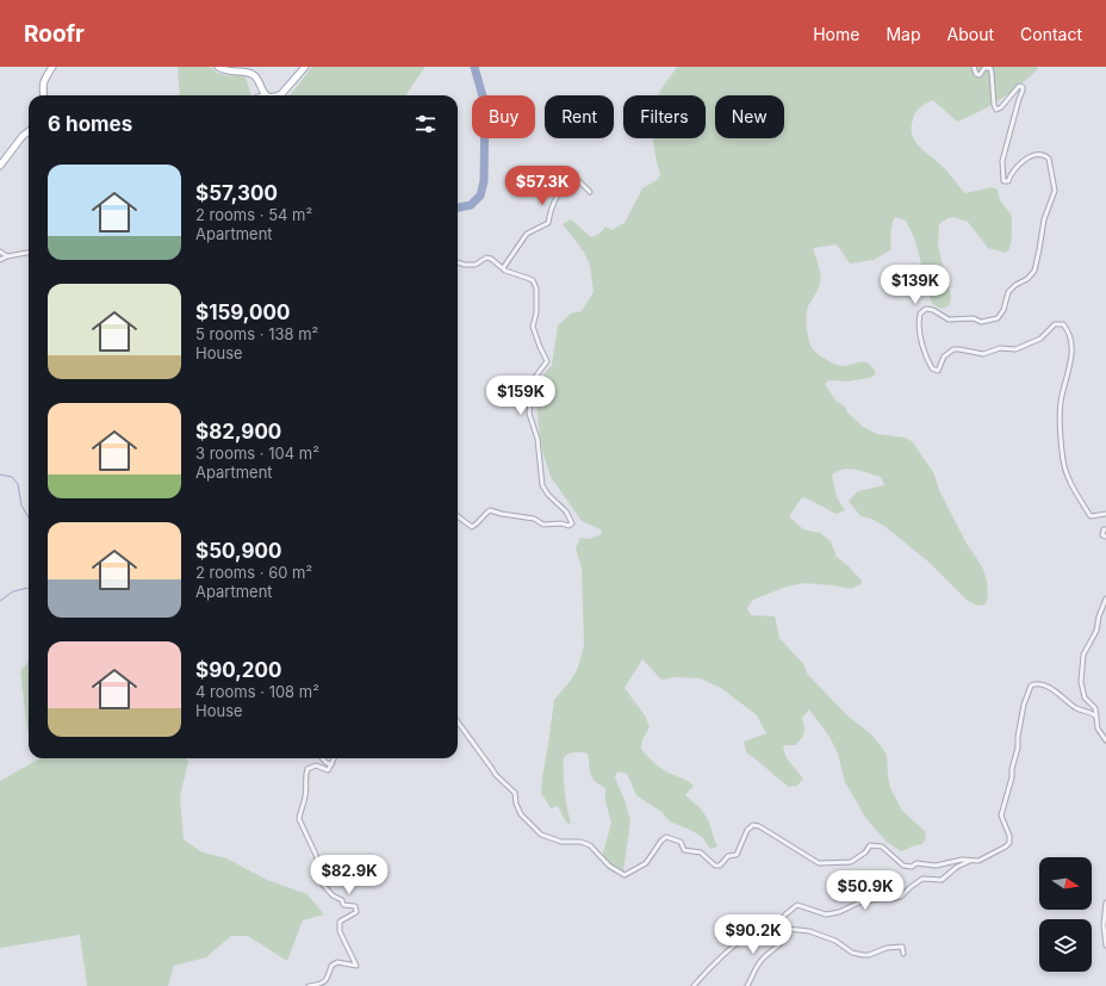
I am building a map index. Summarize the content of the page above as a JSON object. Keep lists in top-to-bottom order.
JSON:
{
  "north": "right",
  "page": {
    "header": "Roofr",
    "nav": [
      "Home",
      "Map",
      "About",
      "Contact"
    ],
    "chip": [
      "Buy",
      "Rent",
      "Filters",
      "New"
    ],
    "heading": "6 homes",
    "list": [
      {
        "name": "$57,300",
        "note": "2 rooms · 54 m² · Apartment"
      },
      {
        "name": "$159,000",
        "note": "5 rooms · 138 m² · House"
      },
      {
        "name": "$82,900",
        "note": "3 rooms · 104 m² · Apartment"
      },
      {
        "name": "$50,900",
        "note": "2 rooms · 60 m² · Apartment"
      },
      {
        "name": "$90,200",
        "note": "4 rooms · 108 m² · House"
      }
    ],
    "price": [
      "$57.3K",
      "$139K",
      "$159K",
      "$82.9K",
      "$50.9K",
      "$90.2K"
    ]
  }
}
